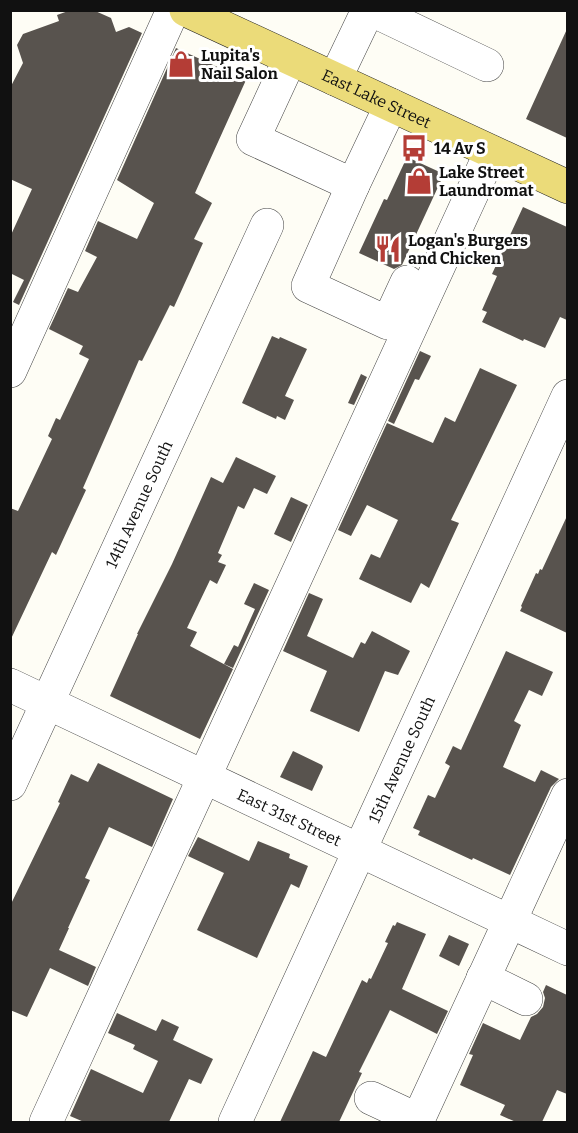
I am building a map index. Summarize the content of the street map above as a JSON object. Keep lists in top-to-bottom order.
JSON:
{
  "streets": {
    "main road": ["East Lake Street"],
    "street": ["14th Avenue South", "15th Avenue South", "East 31st Street"]
  },
  "crossings": [
    ["14th Avenue South", "East 31st Street"],
    ["15th Avenue South", "East 31st Street"]
  ],
  "places": {
    "shop": ["Lupita's Nail Salon", "Lake Street Laundromat"],
    "bus stop": ["14 Av S"],
    "restaurant": ["Logan's Burgers and Chicken"]
  }
}
